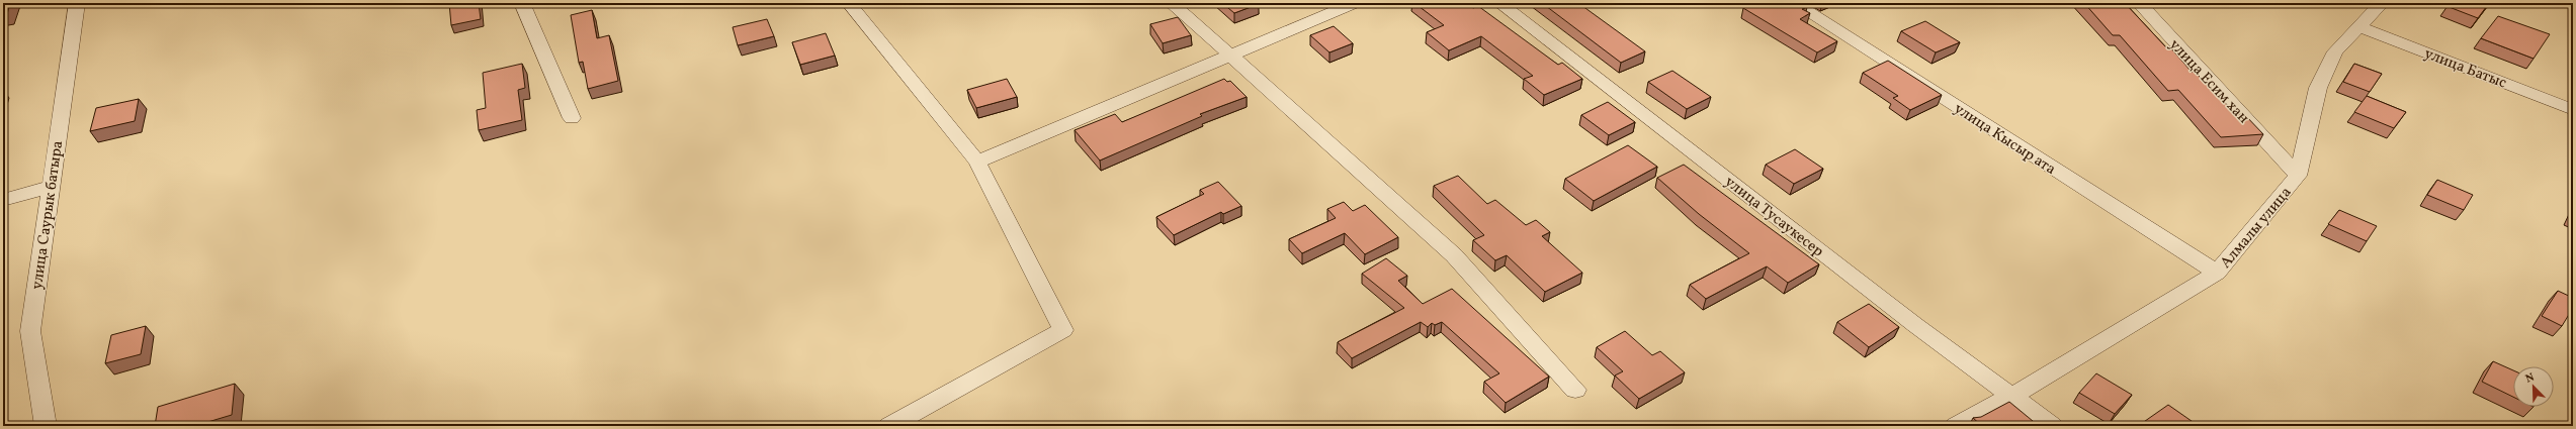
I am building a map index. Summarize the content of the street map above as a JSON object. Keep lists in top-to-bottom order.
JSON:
{
  "streets": {
    "street": [
      "улица Батыс",
      "улица Есим хан",
      "улица Кысыр ата",
      "улица Саурык батыра",
      "улица Тусаукесер",
      "Алмалы улица"
    ]
  },
  "crossings": [
    ["улица Батыс", "Алмалы улица"],
    ["улица Есим хан", "Алмалы улица"],
    ["улица Кысыр ата", "Алмалы улица"],
    ["улица Тусаукесер", "Алмалы улица"]
  ],
  "north": "top left"
}
